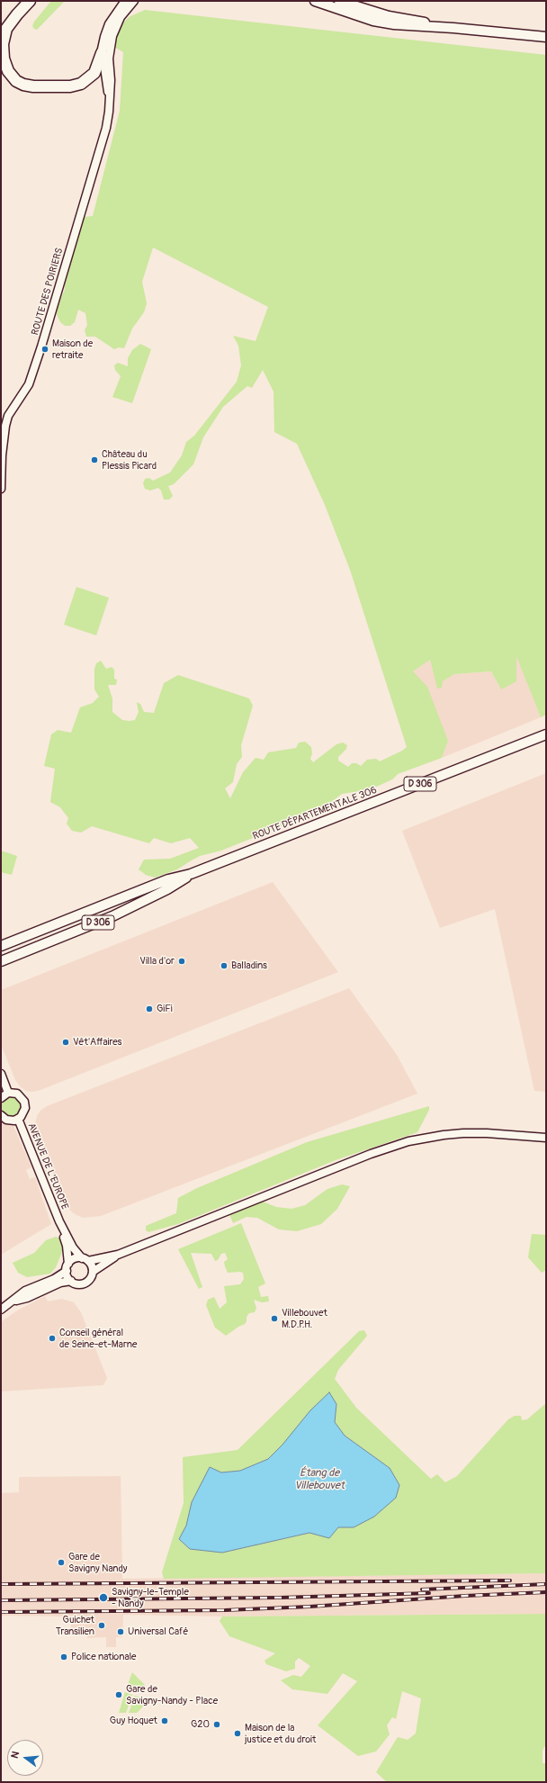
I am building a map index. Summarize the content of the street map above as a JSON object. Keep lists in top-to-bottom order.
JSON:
{
  "streets": {
    "main road": ["D 306", "ROUTE DÉPARTEMENTALE 306"],
    "street": ["ROUTE DES POIRIERS", "AVENUE DE L'EUROPE"]
  },
  "crossings": [
    ["D 306", "ROUTE DÉPARTEMENTALE 306"]
  ],
  "water": ["Étang de Villebouvet"],
  "places": [
    "Maison de retraite",
    "Château du Plessis Picard",
    "Villa d'or",
    "Balladins",
    "GiFi",
    "Vêt'Affaires",
    "Villebouvet M.D.P.H.",
    "Conseil général de Seine-et-Marne",
    "Gare de Savigny Nandy",
    "Savigny-le-Temple - Nandy",
    "Guichet Transilien",
    "Universal Café",
    "Police nationale",
    "Gare de Savigny-Nandy - Place",
    "Guy Hoquet",
    "G20",
    "Maison de la justice et du droit"
  ],
  "north": "left"
}
